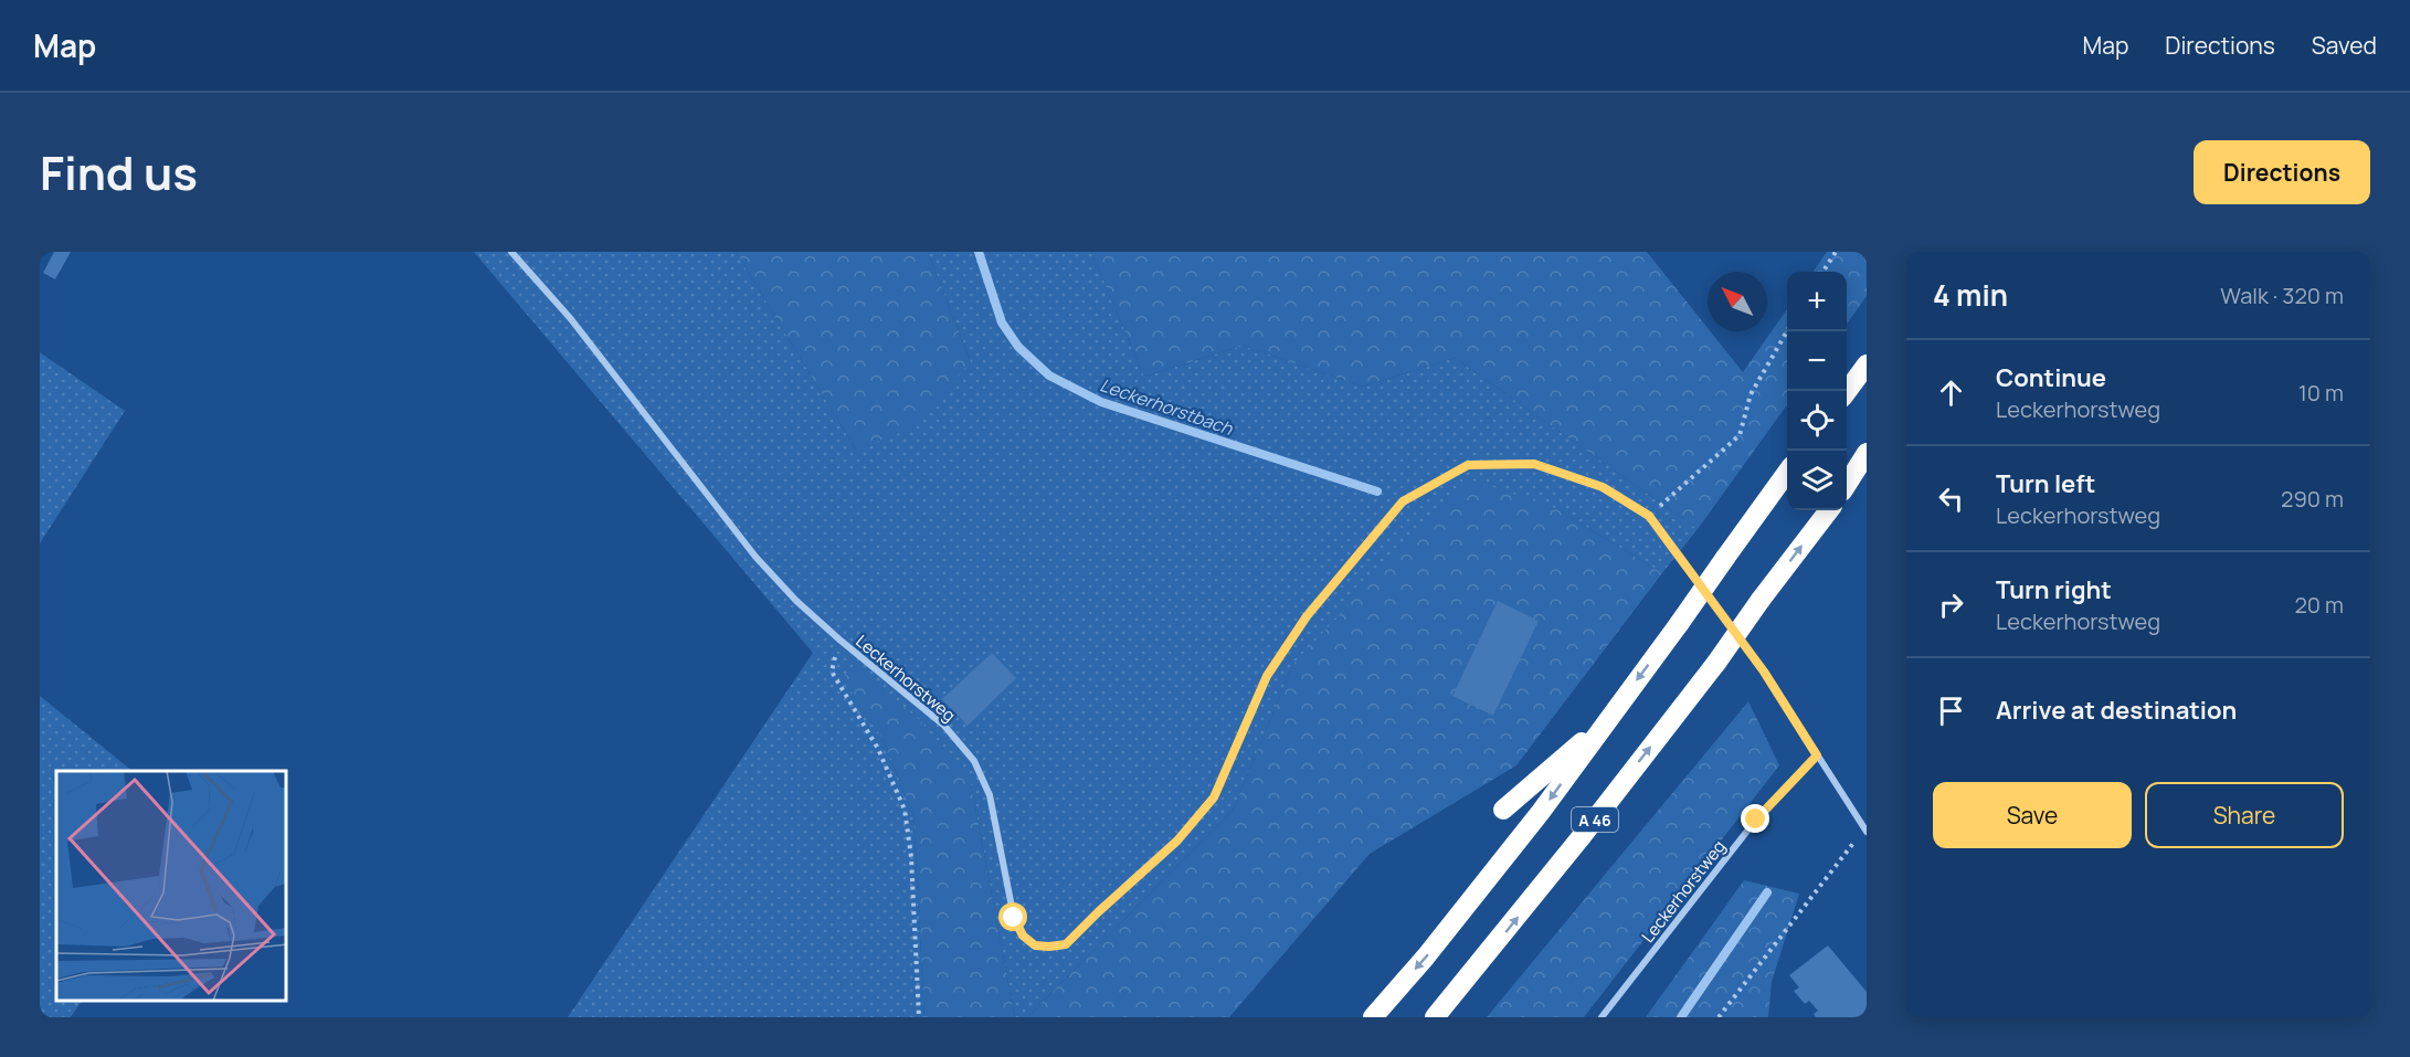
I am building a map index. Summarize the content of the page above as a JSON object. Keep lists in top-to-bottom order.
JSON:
{
  "streets": {
    "highway": ["A 46"],
    "street": ["Leckerhorstweg"]
  },
  "water": ["Leckerhorstbach"],
  "north": "top left",
  "page": {
    "header": "Map",
    "nav": ["Map", "Directions", "Saved"],
    "title": "Find us",
    "buttons": [
      "Directions",
      ["Save", "Share"]
    ],
    "heading": ["4 min", "Walk · 320 m"],
    "map_buttons": ["+", "−"],
    "list": [
      ["Continue", "Leckerhorstweg", "10 m"],
      ["Turn left", "Leckerhorstweg", "290 m"],
      ["Turn right", "Leckerhorstweg", "20 m"],
      "Arrive at destination"
    ]
  }
}
